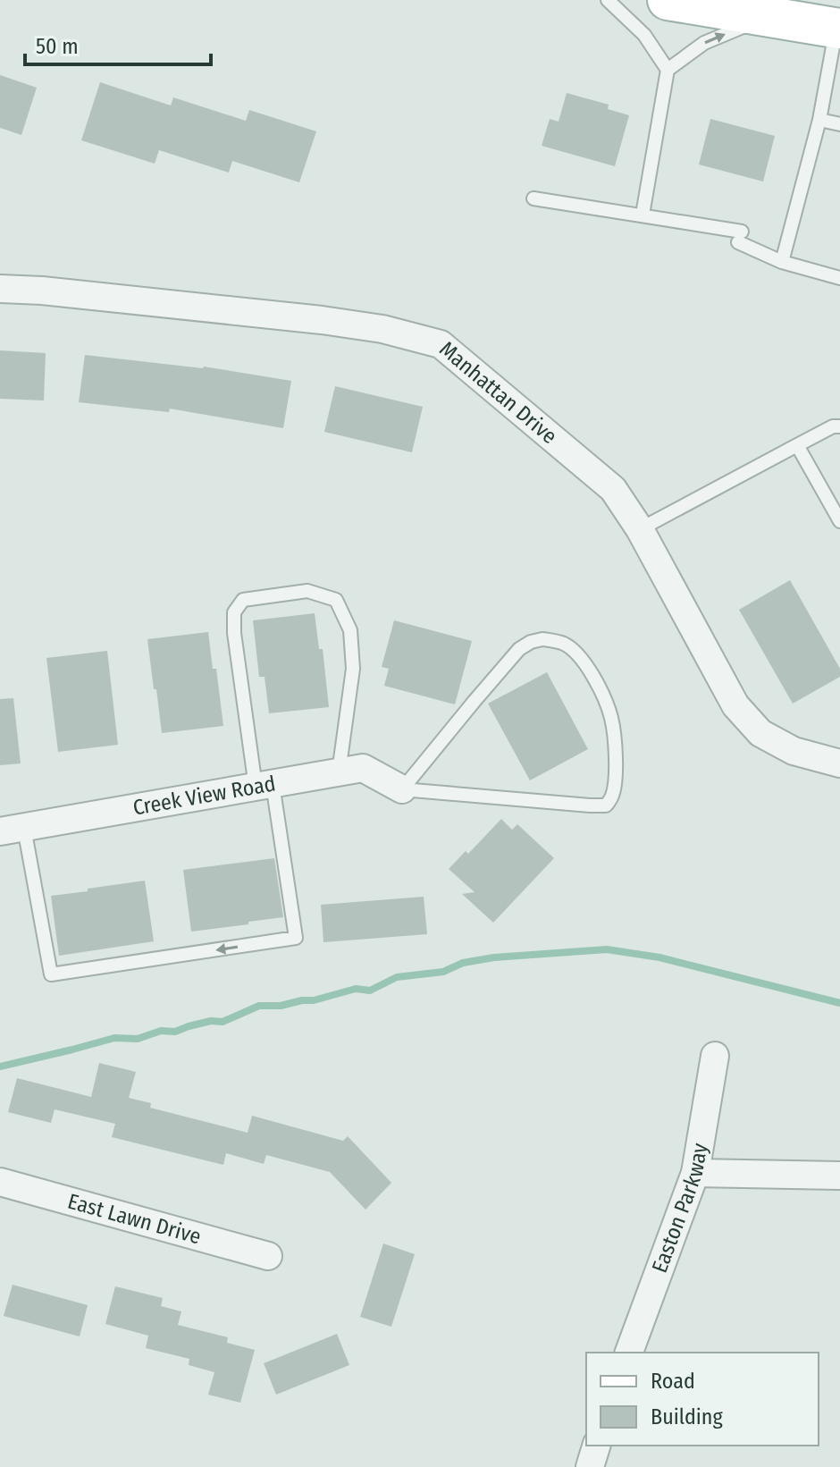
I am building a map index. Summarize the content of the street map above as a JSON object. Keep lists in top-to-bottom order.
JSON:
{
  "streets": {
    "street": [
      "Manhattan Drive",
      "Creek View Road",
      "Easton Parkway",
      "East Lawn Drive"
    ]
  },
  "legend": ["Road", "Building"],
  "scale_bar": "50 m"
}
